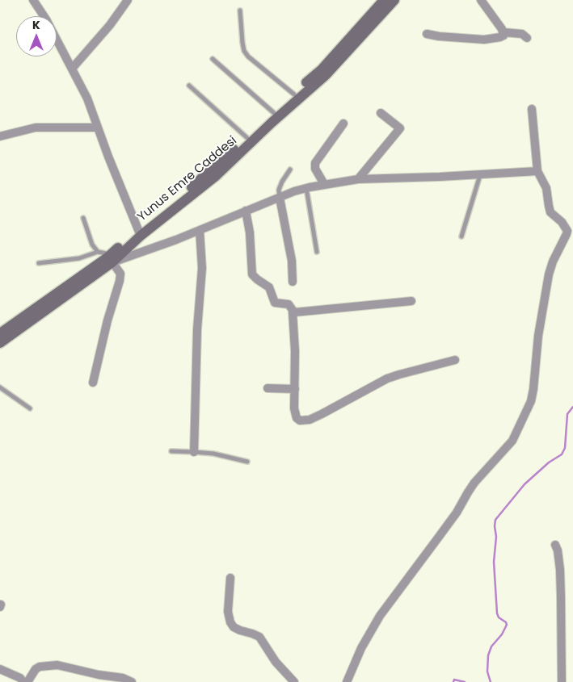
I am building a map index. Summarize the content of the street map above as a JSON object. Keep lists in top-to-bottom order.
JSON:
{
  "streets": {
    "street": ["Yunus Emre Caddesi"]
  },
  "north": "top"
}
